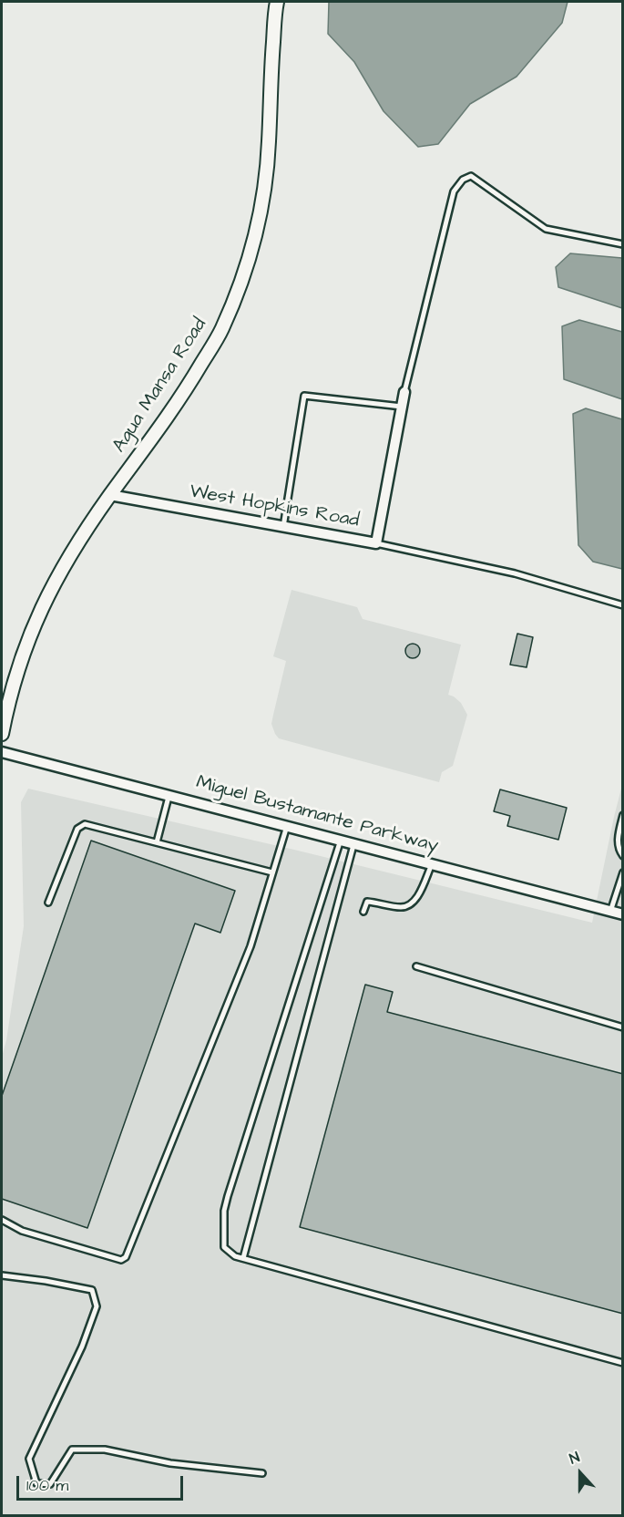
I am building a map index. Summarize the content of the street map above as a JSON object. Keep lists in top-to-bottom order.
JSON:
{
  "streets": {
    "main road": ["Agua Mansa Road"],
    "street": ["West Hopkins Road", "Miguel Bustamante Parkway"]
  },
  "crossings": [
    ["Agua Mansa Road", "West Hopkins Road"]
  ],
  "scale_bar": "100 m",
  "north": "top"
}
